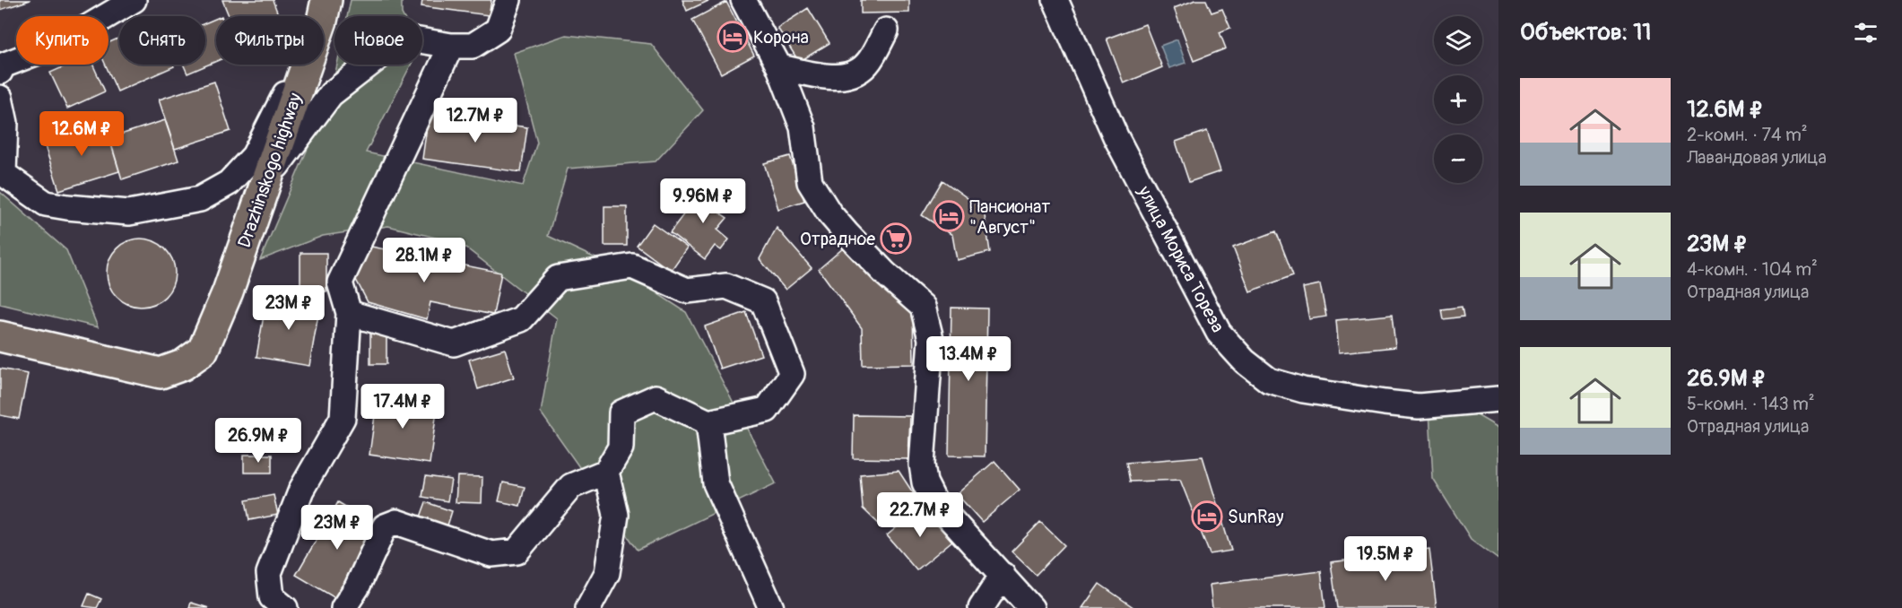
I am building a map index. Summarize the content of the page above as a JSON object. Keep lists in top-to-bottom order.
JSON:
{
  "streets": {
    "main road": ["Drazhinskogo highway"],
    "street": ["улица Мориса Тореза"]
  },
  "places": {
    "hotel": ["Корона", "Пансионат \"Август\"", "SunRay"],
    "supermarket": ["Отрадное"]
  },
  "page": {
    "heading": "Объектов: 11",
    "map_buttons": ["+", "−"],
    "chip": [
      "Купить",
      "Снять",
      "Фильтры",
      "Новое"
    ],
    "list": [
      {
        "name": "12.6M ₽",
        "note": "2-комн. · 74 m² · Лавандовая улица"
      },
      {
        "name": "23M ₽",
        "note": "4-комн. · 104 m² · Отрадная улица"
      },
      {
        "name": "26.9M ₽",
        "note": "5-комн. · 143 m² · Отрадная улица"
      }
    ],
    "price": [
      "12.7M ₽",
      "12.6M ₽",
      "9.96M ₽",
      "28.1M ₽",
      "23M ₽",
      "13.4M ₽",
      "17.4M ₽",
      "26.9M ₽",
      "22.7M ₽",
      "23M ₽",
      "19.5M ₽"
    ]
  }
}
